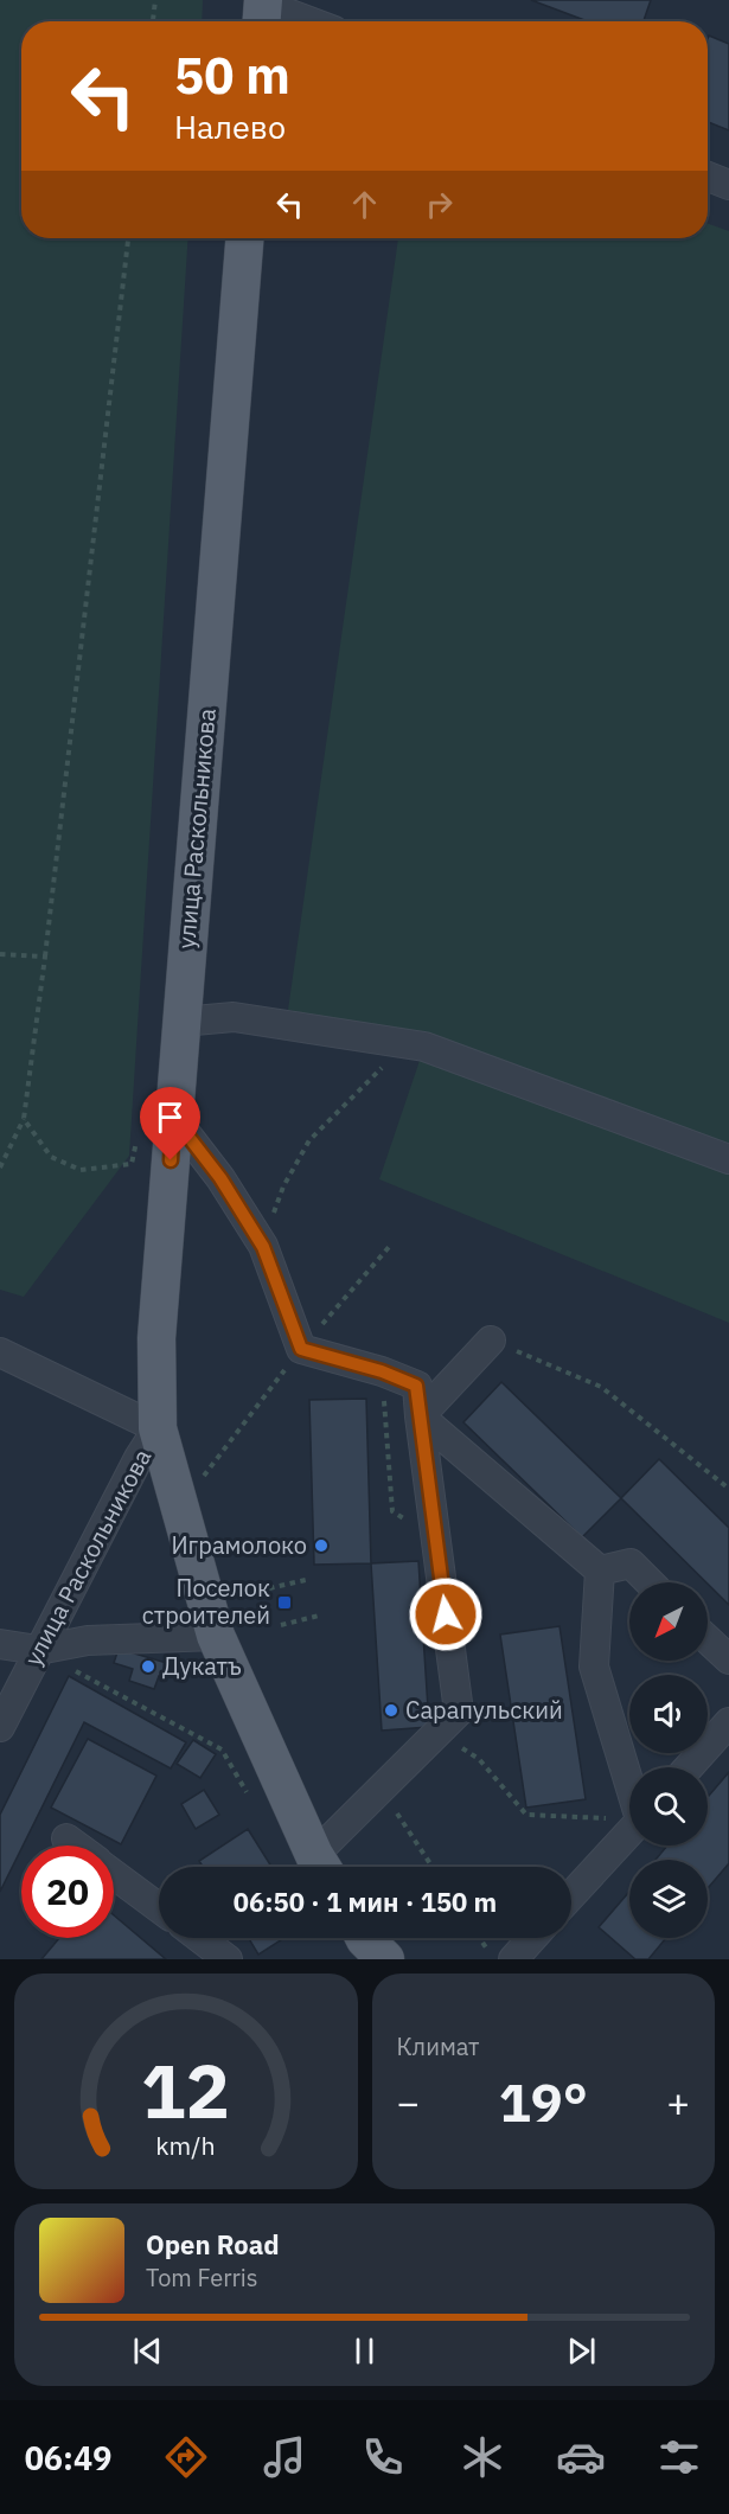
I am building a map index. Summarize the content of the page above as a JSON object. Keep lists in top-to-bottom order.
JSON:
{
  "streets": {
    "main road": ["улица Раскольникова"]
  },
  "places": {
    "other": ["Играмолоко", "Дукатъ", "Сарапульский"],
    "transit": ["Поселок строителей"]
  },
  "north": "bottom left",
  "page": {
    "turn": ["50 m", "Налево"],
    "limit": "20",
    "trip": "06:50 · 1 мин · 150 m",
    "tile": "Климат",
    "heat": ["−", "19°", "+"],
    "song": ["Open Road", "Tom Ferris"],
    "tabs": "06:49",
    "gauge": ["12", "km/h"]
  }
}
